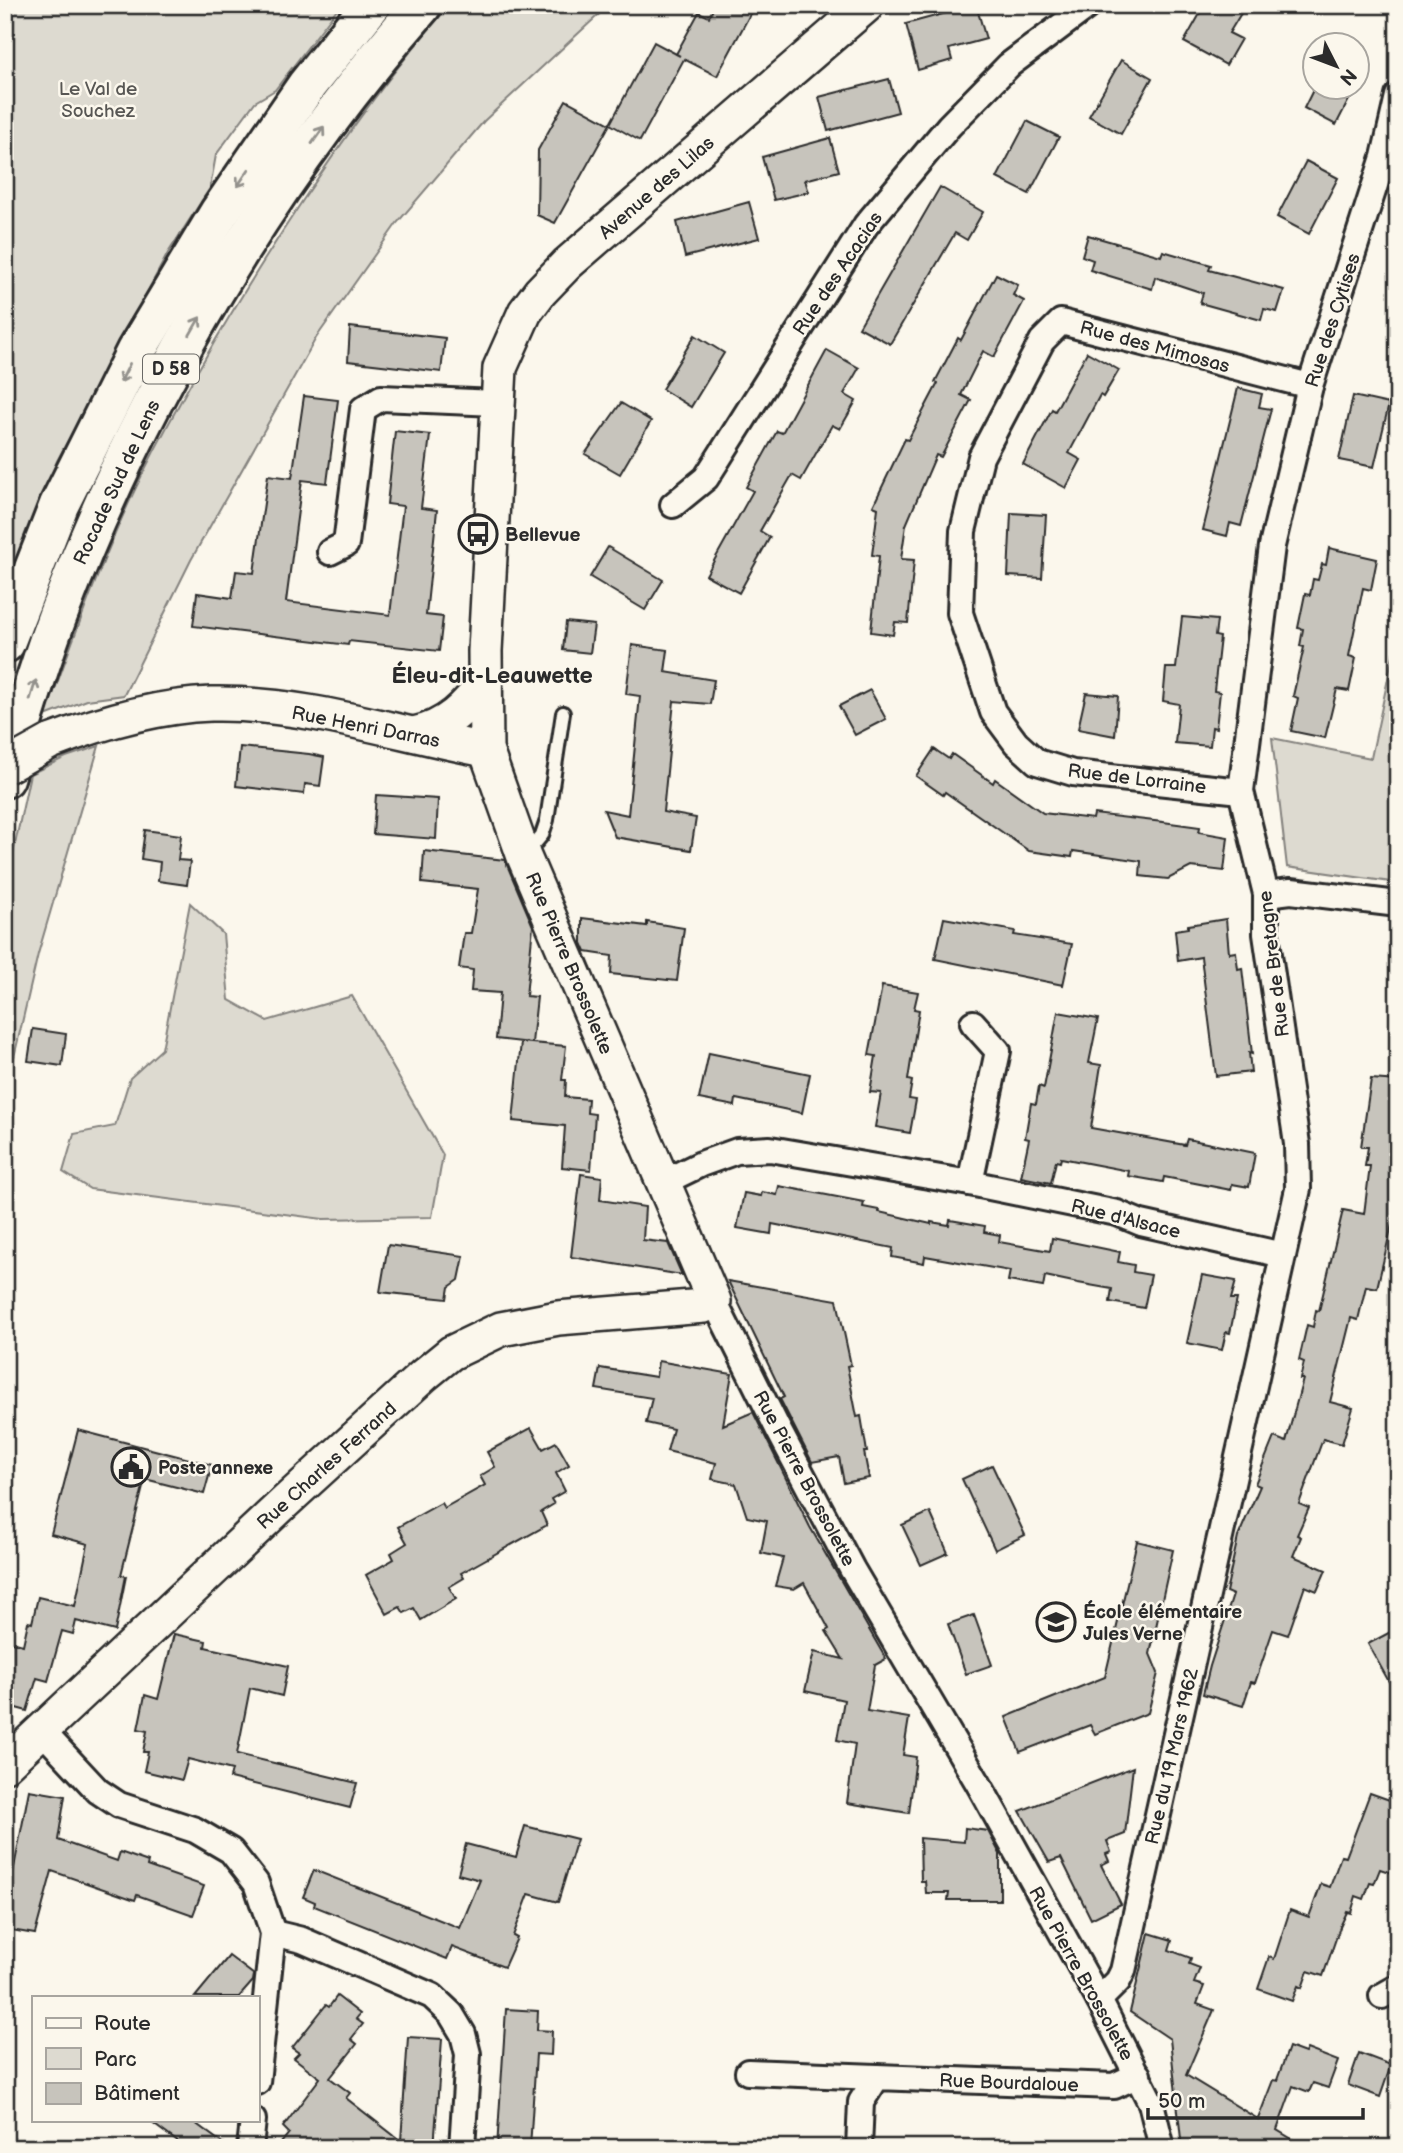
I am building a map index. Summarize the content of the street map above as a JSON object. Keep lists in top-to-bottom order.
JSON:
{
  "streets": {
    "highway": ["D 58", "Rocade Sud de Lens"],
    "street": [
      "Avenue des Lilas",
      "Rue des Acacias",
      "Rue des Cytises",
      "Rue des Mimosas",
      "Rue Henri Darras",
      "Rue de Lorraine",
      "Rue Pierre Brossolette",
      "Rue de Bretagne",
      "Rue d'Alsace",
      "Rue Charles Ferrand",
      "Rue du 19 Mars 1962",
      "Rue Bourdaloue"
    ]
  },
  "crossings": [
    ["Avenue des Lilas", "Rue Pierre Brossolette"],
    ["Rue des Cytises", "Rue des Mimosas"],
    ["Rue des Cytises", "Rue de Bretagne"],
    ["Rue des Mimosas", "Rue de Lorraine"],
    ["Rue Henri Darras", "Rue Pierre Brossolette"],
    ["Rue de Lorraine", "Rue de Bretagne"],
    ["Rue Pierre Brossolette", "Rue d'Alsace"],
    ["Rue Pierre Brossolette", "Rue Charles Ferrand"],
    ["Rue Pierre Brossolette", "Rue du 19 Mars 1962"],
    ["Rue Pierre Brossolette", "Rue Bourdaloue"],
    ["Rue de Bretagne", "Rue d'Alsace"],
    ["Rue de Bretagne", "Rue du 19 Mars 1962"]
  ],
  "districts": ["Éleu-dit-Leauwette"],
  "parks": ["Le Val de Souchez"],
  "places": {
    "bus stop": ["Bellevue"],
    "public building": ["Poste annexe"],
    "school or university": ["École élémentaire Jules Verne"]
  },
  "legend": ["Route", "Parc", "Bâtiment"],
  "scale_bar": "50 m",
  "north": "bottom right"
}
